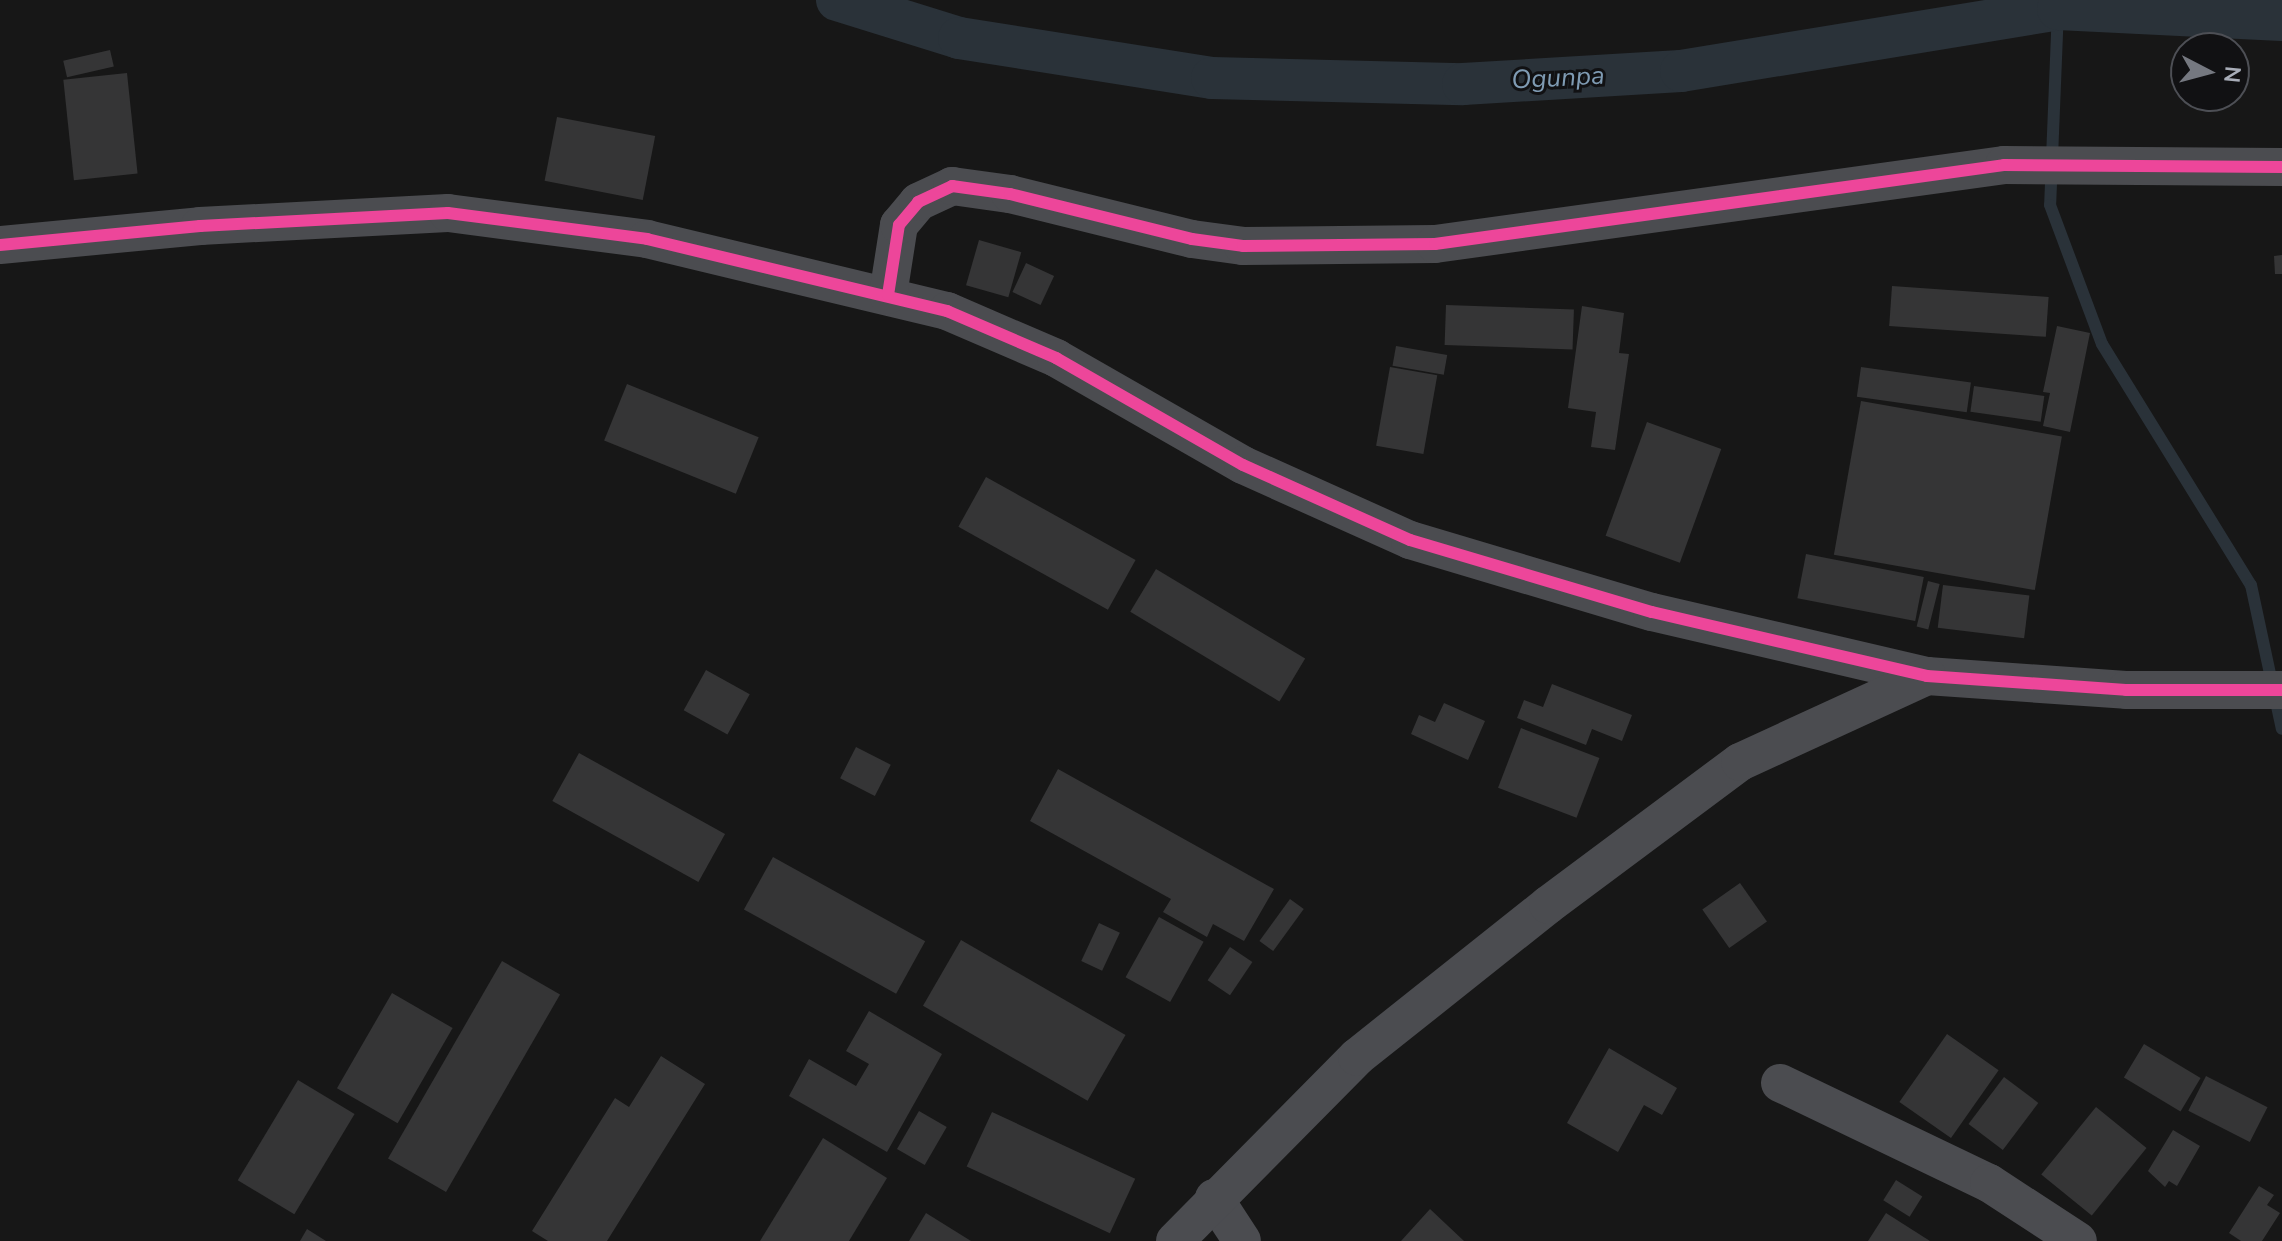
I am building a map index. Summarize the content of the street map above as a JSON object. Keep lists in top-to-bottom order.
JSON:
{
  "water": ["Ogunpa"],
  "north": "right"
}
